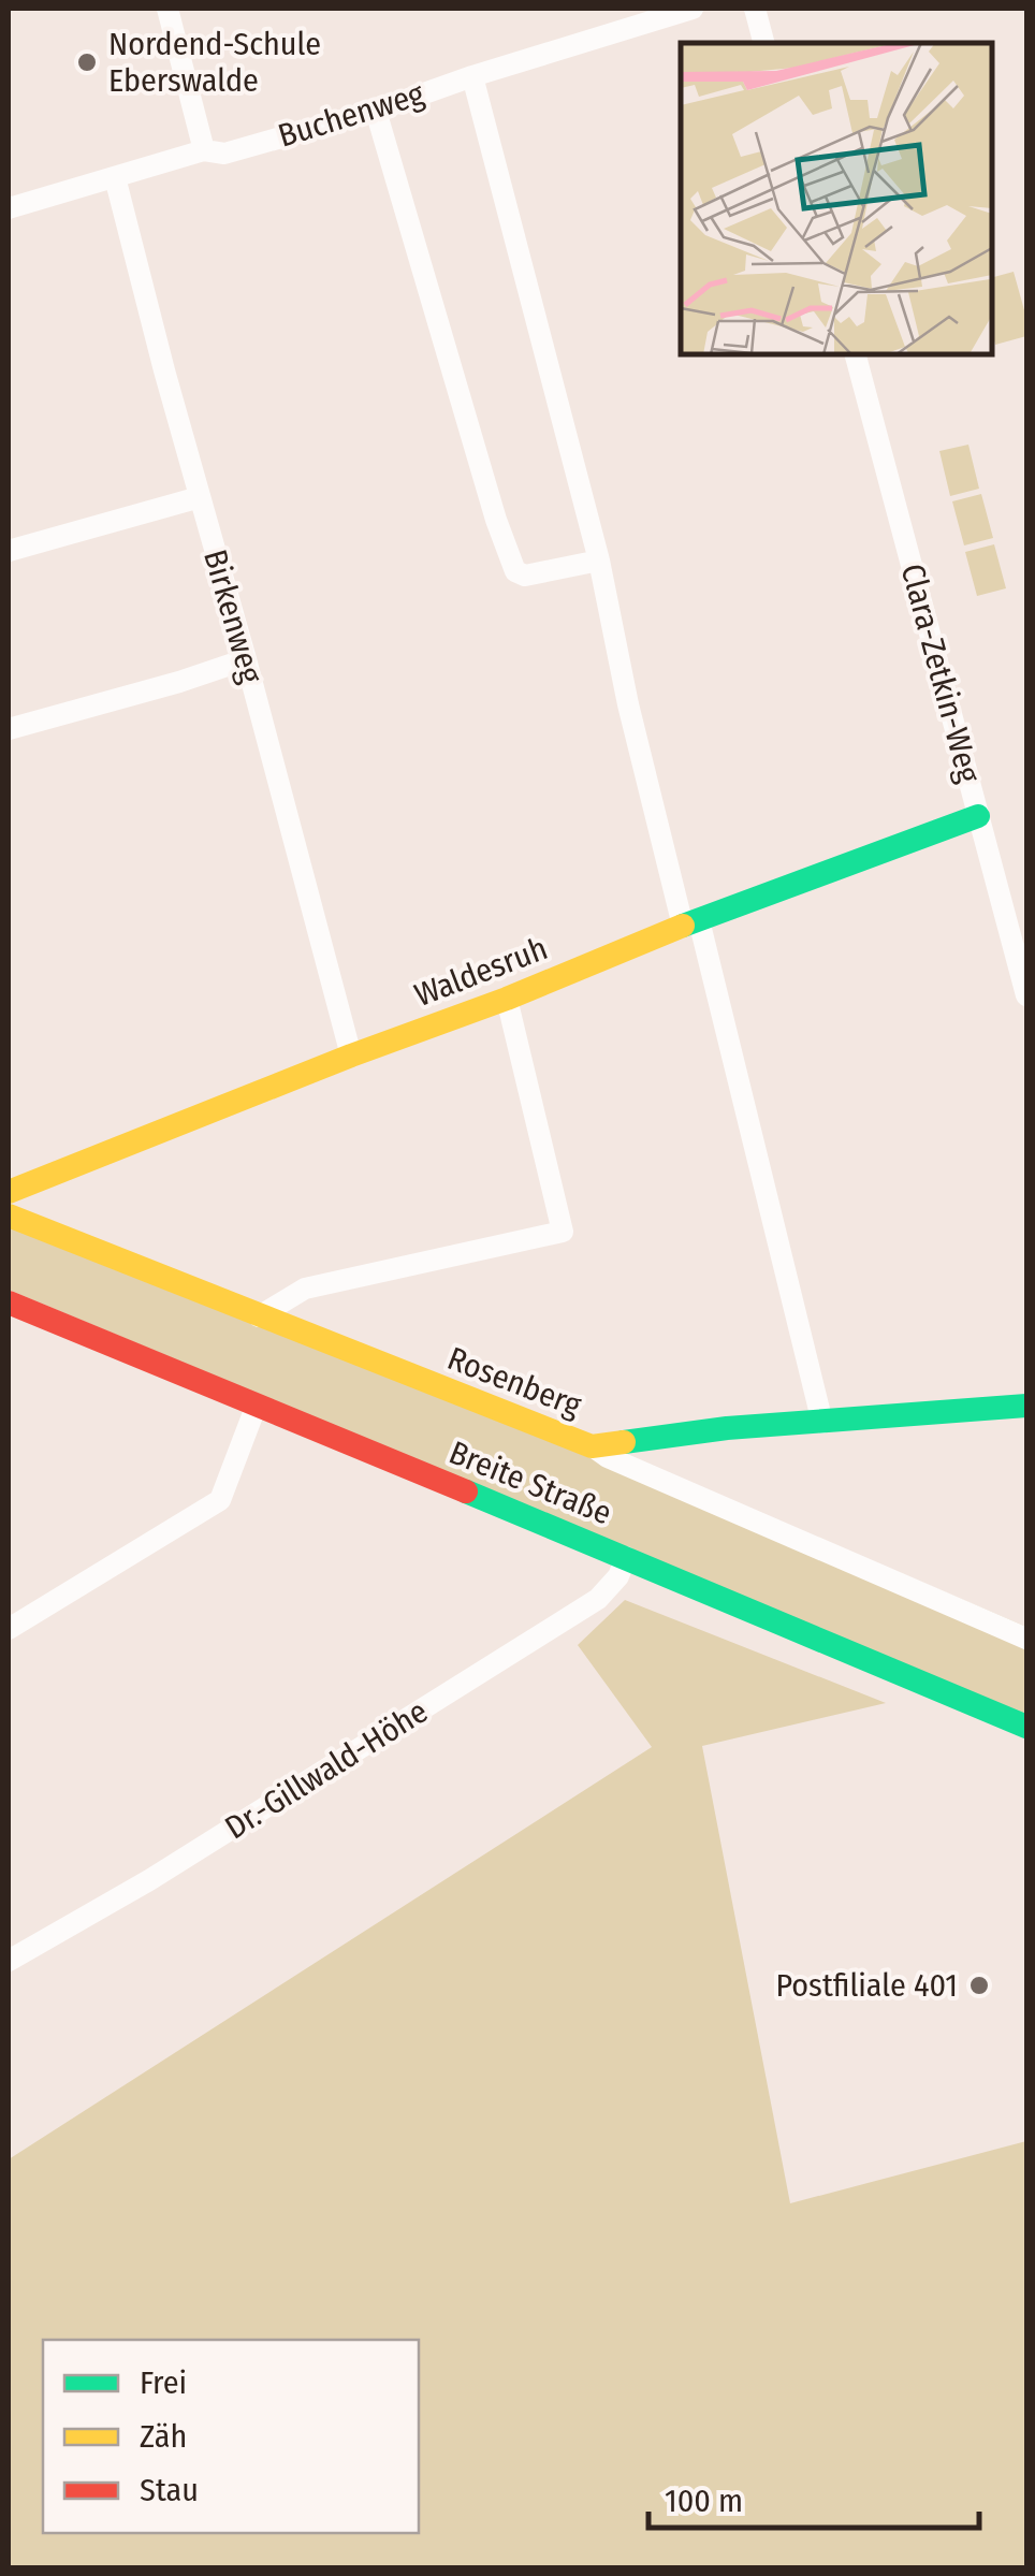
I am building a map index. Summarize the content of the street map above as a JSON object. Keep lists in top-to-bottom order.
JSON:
{
  "streets": {
    "street": [
      "Buchenweg",
      "Birkenweg",
      "Clara-Zetkin-Weg",
      "Waldesruh",
      "Rosenberg",
      "Breite Straße",
      "Dr.-Gillwald-Höhe"
    ]
  },
  "crossings": [
    ["Buchenweg", "Birkenweg"],
    ["Birkenweg", "Waldesruh"],
    ["Clara-Zetkin-Weg", "Waldesruh"],
    ["Breite Straße", "Dr.-Gillwald-Höhe"]
  ],
  "places": ["Nordend-Schule Eberswalde", "Postfiliale 401"],
  "legend": ["Frei", "Zäh", "Stau"],
  "scale_bar": "100 m"
}
